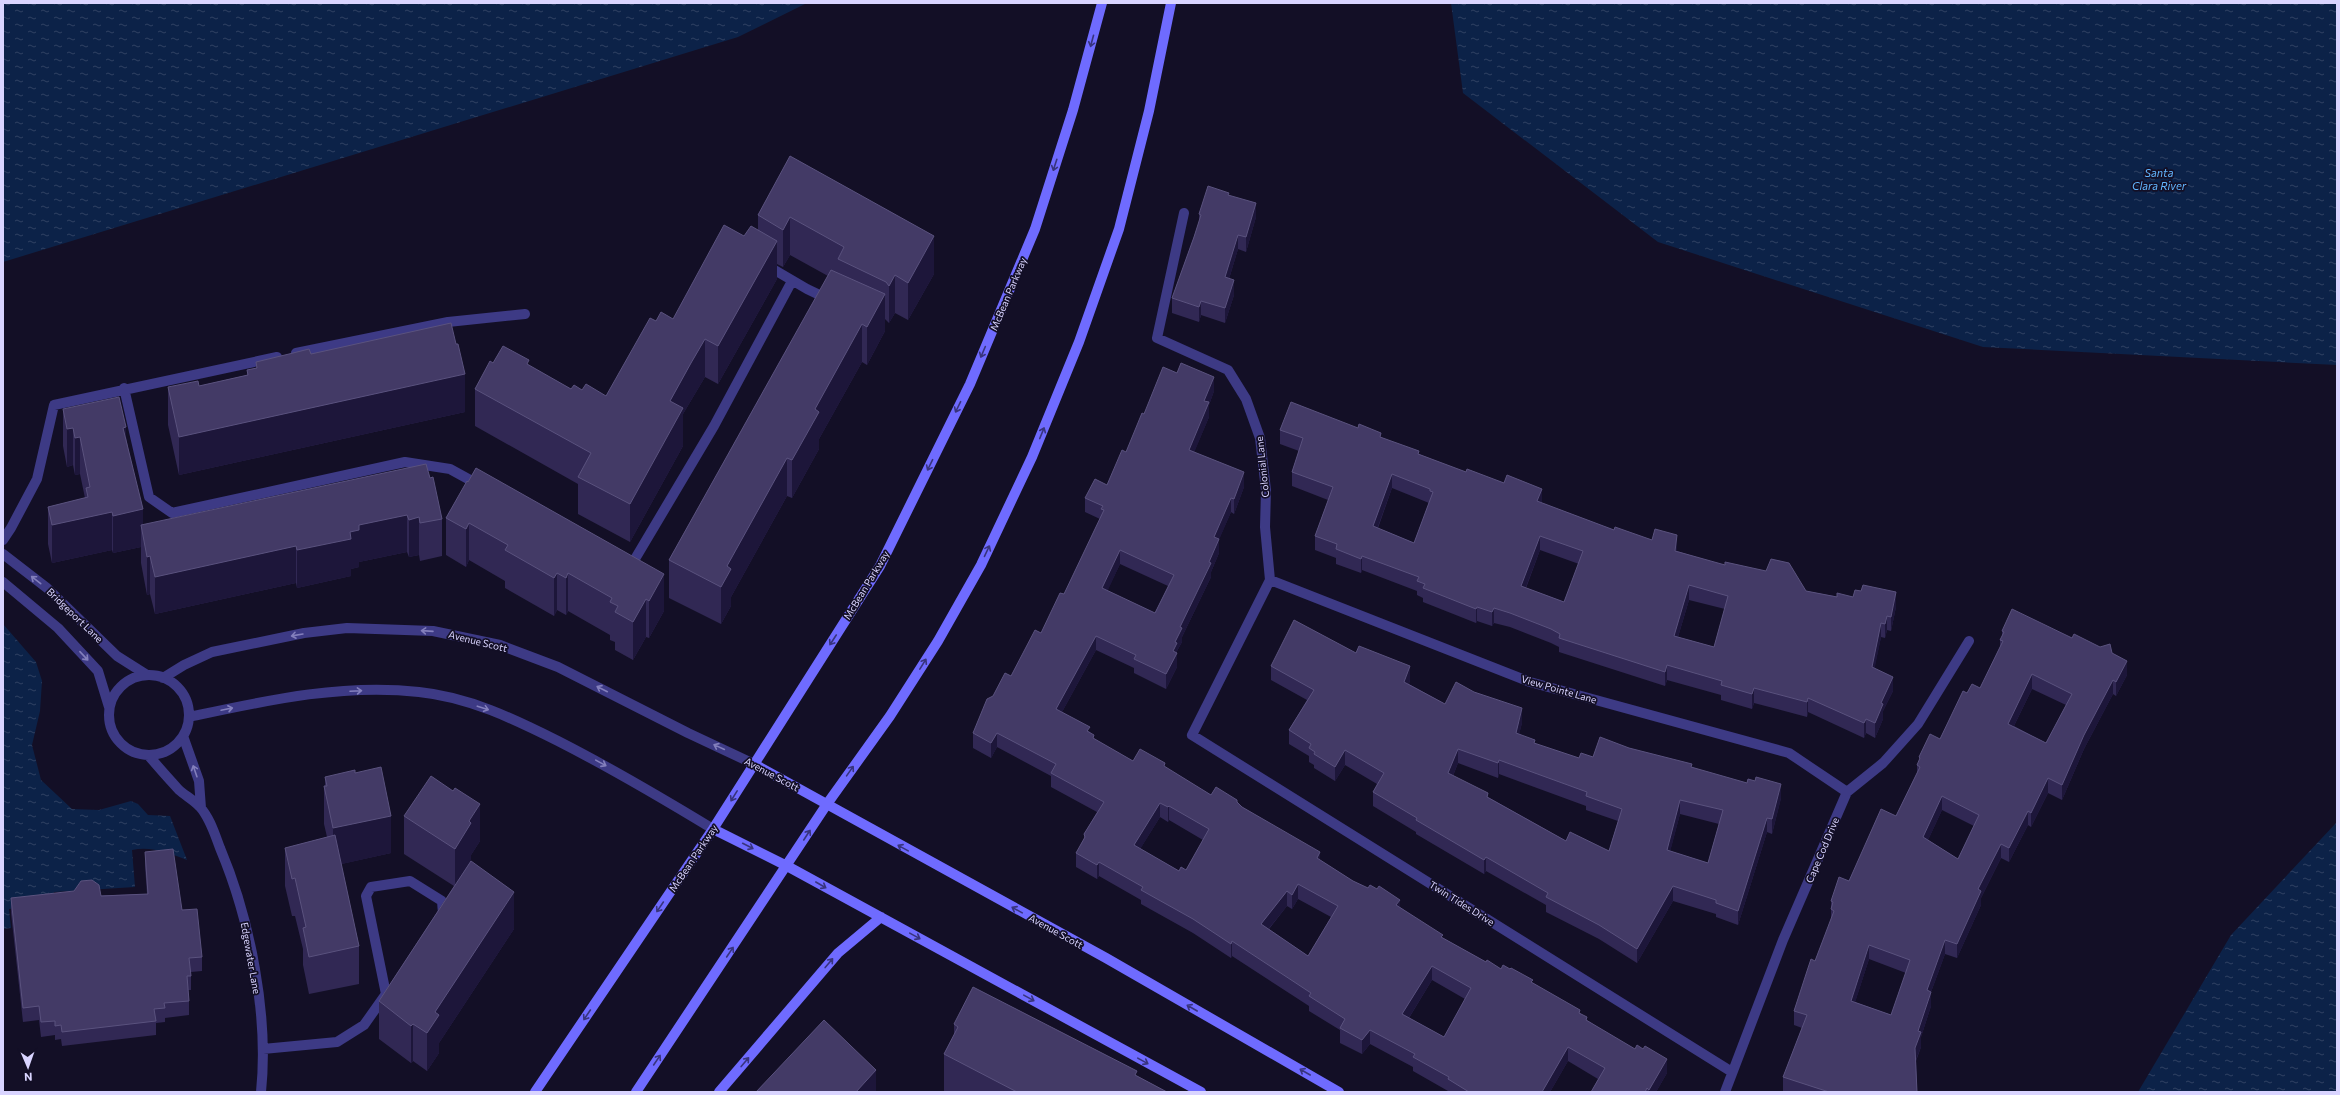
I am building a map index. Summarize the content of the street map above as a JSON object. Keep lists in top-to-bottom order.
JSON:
{
  "streets": {
    "main road": ["McBean Parkway", "Avenue Scott"],
    "street": [
      "Colonial Lane",
      "Bridgeport Lane",
      "View Pointe Lane",
      "Cape Cod Drive",
      "Twin Tides Drive",
      "Edgewater Lane"
    ]
  },
  "crossings": [
    ["McBean Parkway", "Avenue Scott"],
    ["Colonial Lane", "View Pointe Lane"],
    ["Colonial Lane", "Twin Tides Drive"],
    ["Bridgeport Lane", "Avenue Scott"],
    ["Bridgeport Lane", "Edgewater Lane"],
    ["Avenue Scott", "Edgewater Lane"],
    ["View Pointe Lane", "Cape Cod Drive"],
    ["View Pointe Lane", "Twin Tides Drive"],
    ["Cape Cod Drive", "Twin Tides Drive"]
  ],
  "water": ["Santa Clara River"],
  "north": "bottom"
}
